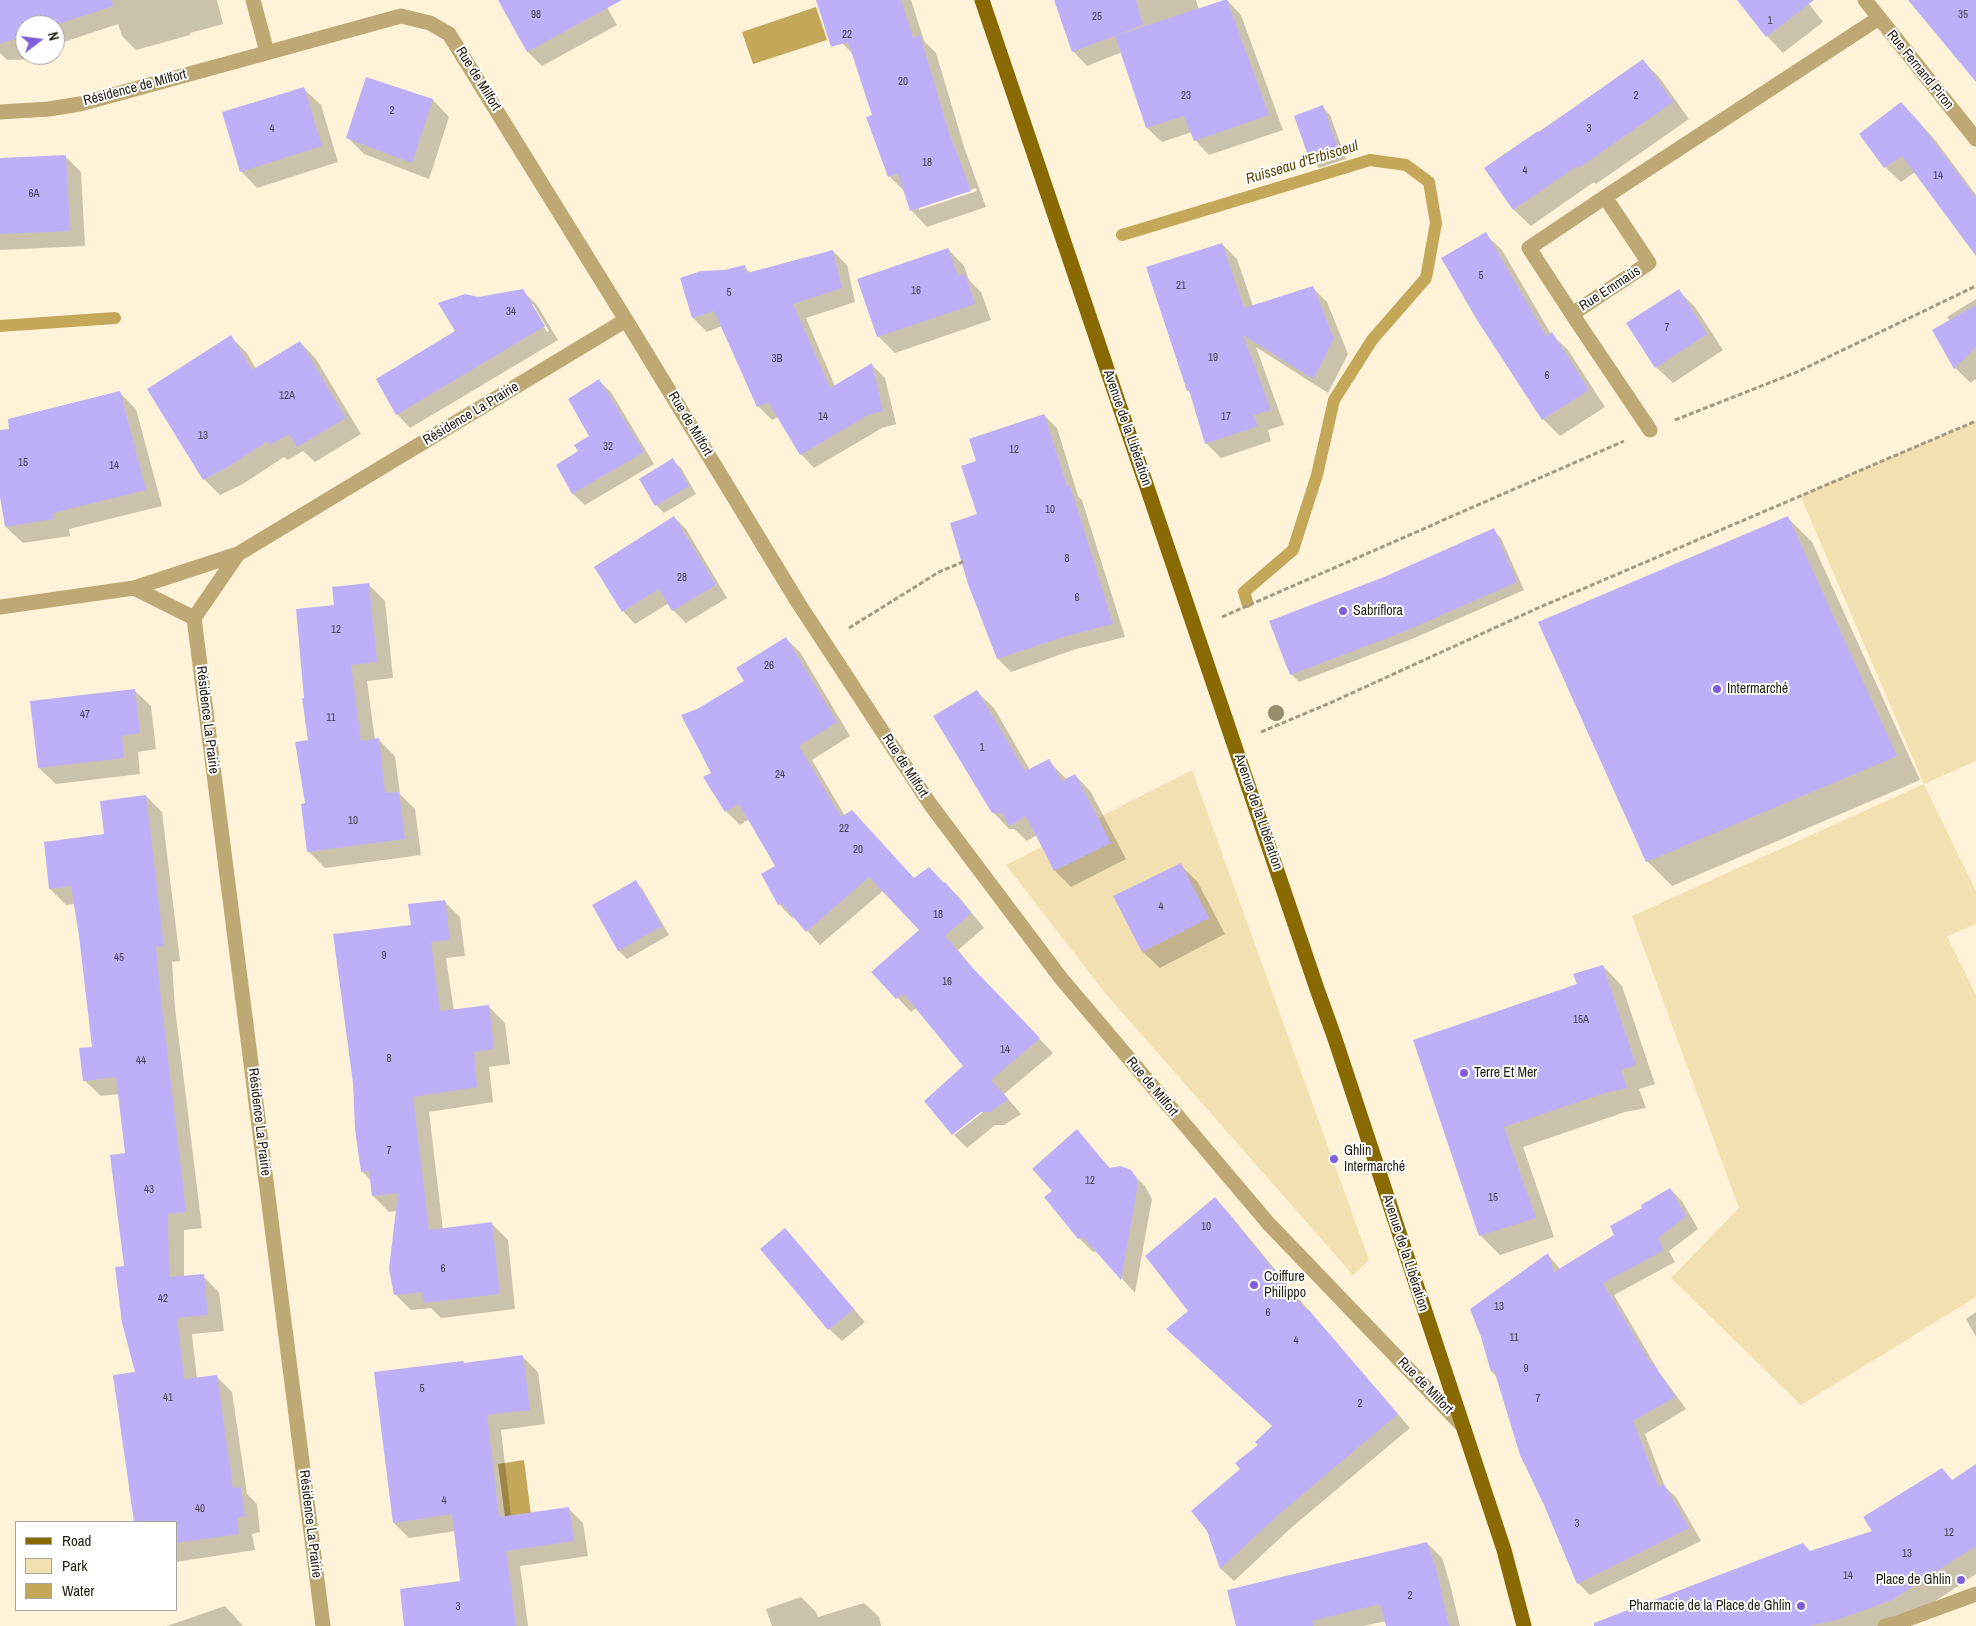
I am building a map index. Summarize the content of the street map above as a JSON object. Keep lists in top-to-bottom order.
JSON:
{
  "streets": {
    "main road": ["Avenue de la Libération"],
    "street": [
      "Rue Fernand Piron",
      "Rue de Milfort",
      "Résidence de Milfort",
      "Rue Emmaüs",
      "Résidence La Prairie"
    ]
  },
  "crossings": [
    ["Rue Fernand Piron", "Rue Emmaüs"],
    ["Rue de Milfort", "Résidence de Milfort"],
    ["Rue de Milfort", "Résidence La Prairie"],
    ["Rue de Milfort", "Avenue de la Libération"]
  ],
  "water": ["Ruisseau d'Erbisoeul"],
  "places": [
    "Sabriflora",
    "Intermarché",
    "Terre Et Mer",
    "Ghlin Intermarché",
    "Coiffure Philippo",
    "Place de Ghlin",
    "Pharmacie de la Place de Ghlin"
  ],
  "house_numbers": [
    "98",
    "35",
    "25",
    "1",
    "22",
    "20",
    "23",
    "2",
    "2",
    "4",
    "3",
    "18",
    "4",
    "14",
    "6A",
    "5",
    "21",
    "16",
    "5",
    "34",
    "7",
    "19",
    "3B",
    "6",
    "12A",
    "14",
    "17",
    "13",
    "32",
    "12",
    "15",
    "14",
    "10",
    "8",
    "28",
    "6",
    "12",
    "26",
    "47",
    "11",
    "1",
    "24",
    "10",
    "22",
    "20",
    "4",
    "18",
    "9",
    "45",
    "16",
    "15A",
    "14",
    "8",
    "44",
    "7",
    "12",
    "43",
    "15",
    "10",
    "6",
    "42",
    "13",
    "6",
    "11",
    "4",
    "9",
    "5",
    "41",
    "7",
    "2",
    "4",
    "40",
    "3",
    "12",
    "13",
    "14",
    "2",
    "3"
  ],
  "legend": ["Road", "Park", "Water"],
  "north": "right"
}
